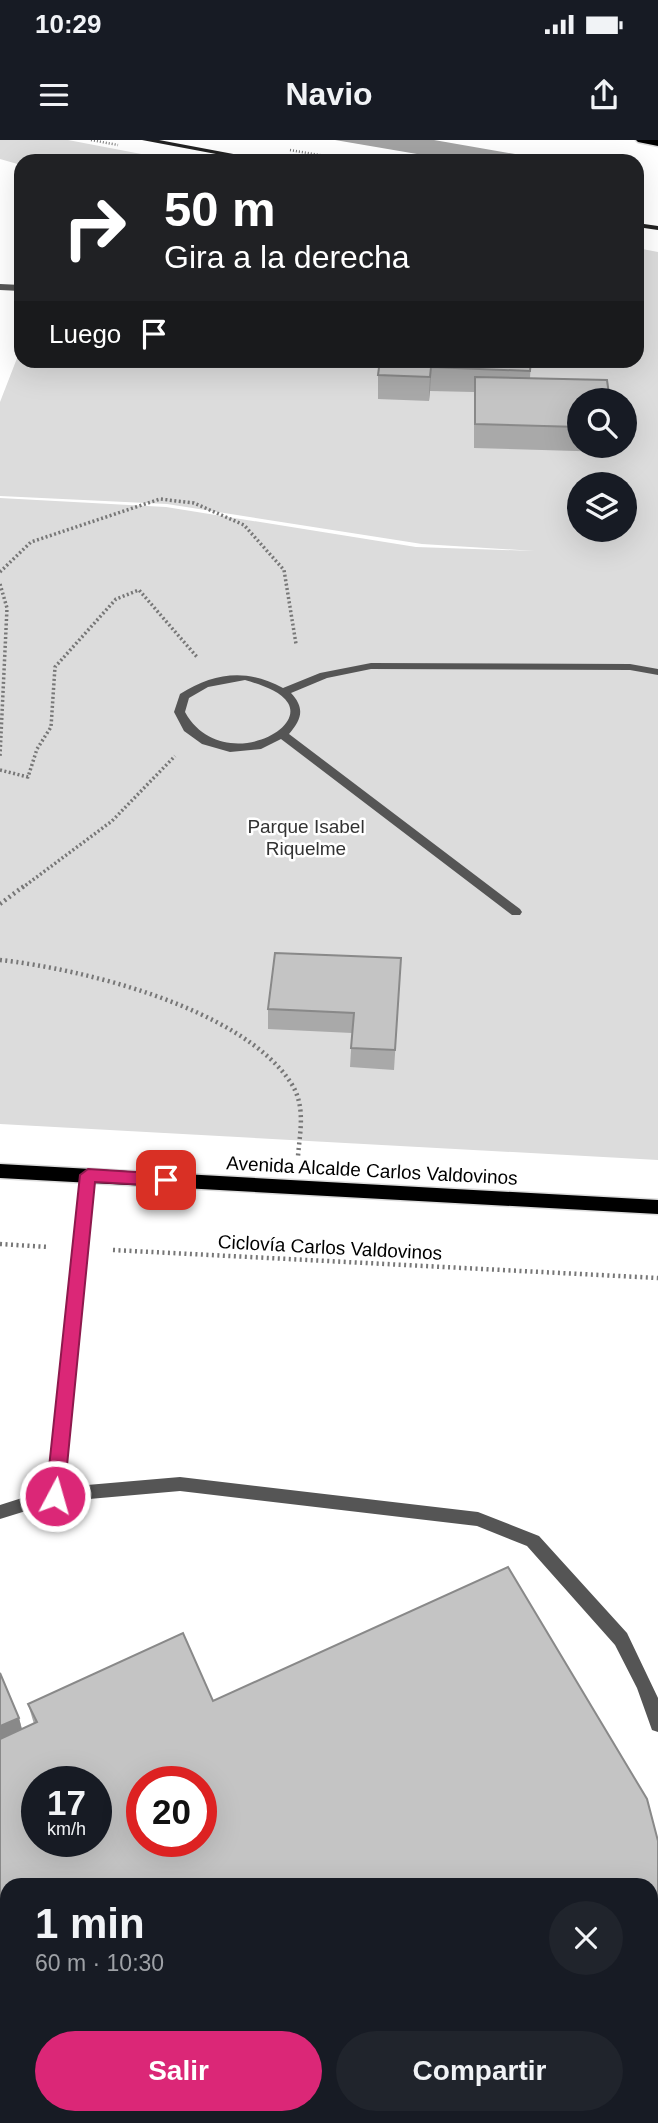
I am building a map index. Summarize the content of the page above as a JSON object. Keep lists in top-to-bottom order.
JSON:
{
  "streets": {
    "main road": ["Avenida Alcalde Carlos Valdovinos"],
    "path": ["Ciclovía Carlos Valdovinos"]
  },
  "parks": ["Parque Isabel Riquelme"],
  "page": {
    "status": "10:29",
    "header": "Navio",
    "turn": ["50 m", "Gira a la derecha"],
    "then": "Luego",
    "speed": "17 km/h",
    "limit": "20",
    "heading": ["1 min", "60 m · 10:30"],
    "buttons": ["Salir", "Compartir"]
  }
}
